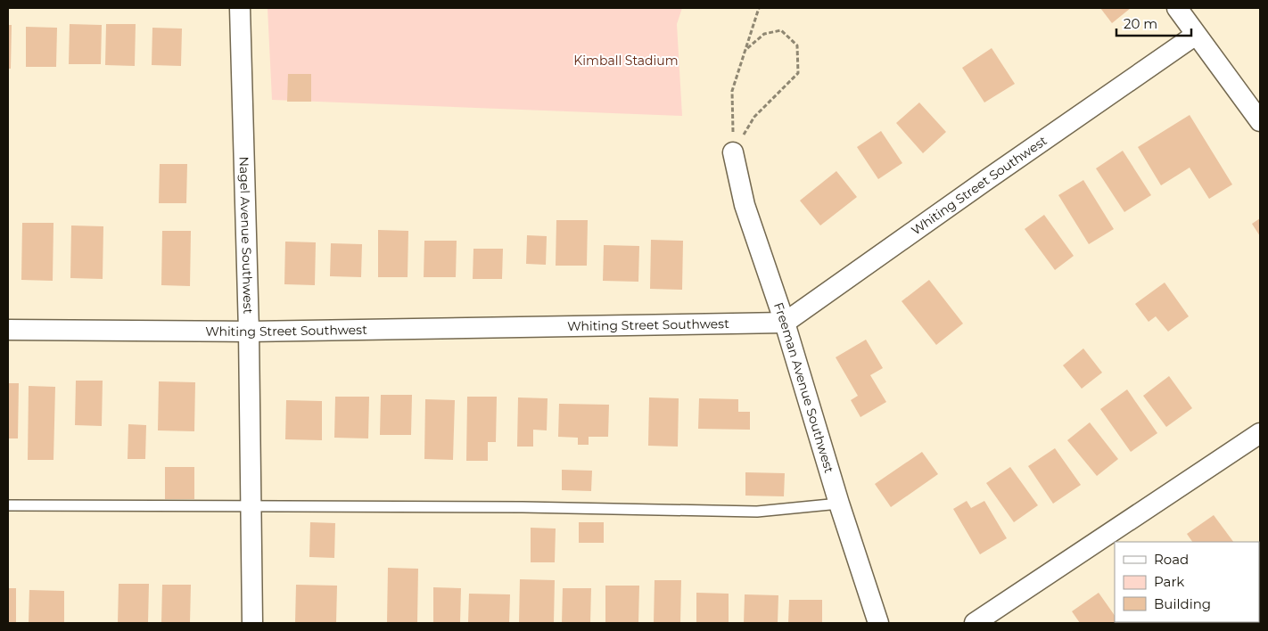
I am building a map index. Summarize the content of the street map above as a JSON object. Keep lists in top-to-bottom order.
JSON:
{
  "streets": {
    "street": ["Whiting Street Southwest", "Nagel Avenue Southwest", "Freeman Avenue Southwest"]
  },
  "crossings": [
    ["Whiting Street Southwest", "Nagel Avenue Southwest"],
    ["Whiting Street Southwest", "Freeman Avenue Southwest"]
  ],
  "parks": ["Kimball Stadium"],
  "legend": ["Road", "Park", "Building"],
  "scale_bar": "20 m"
}
